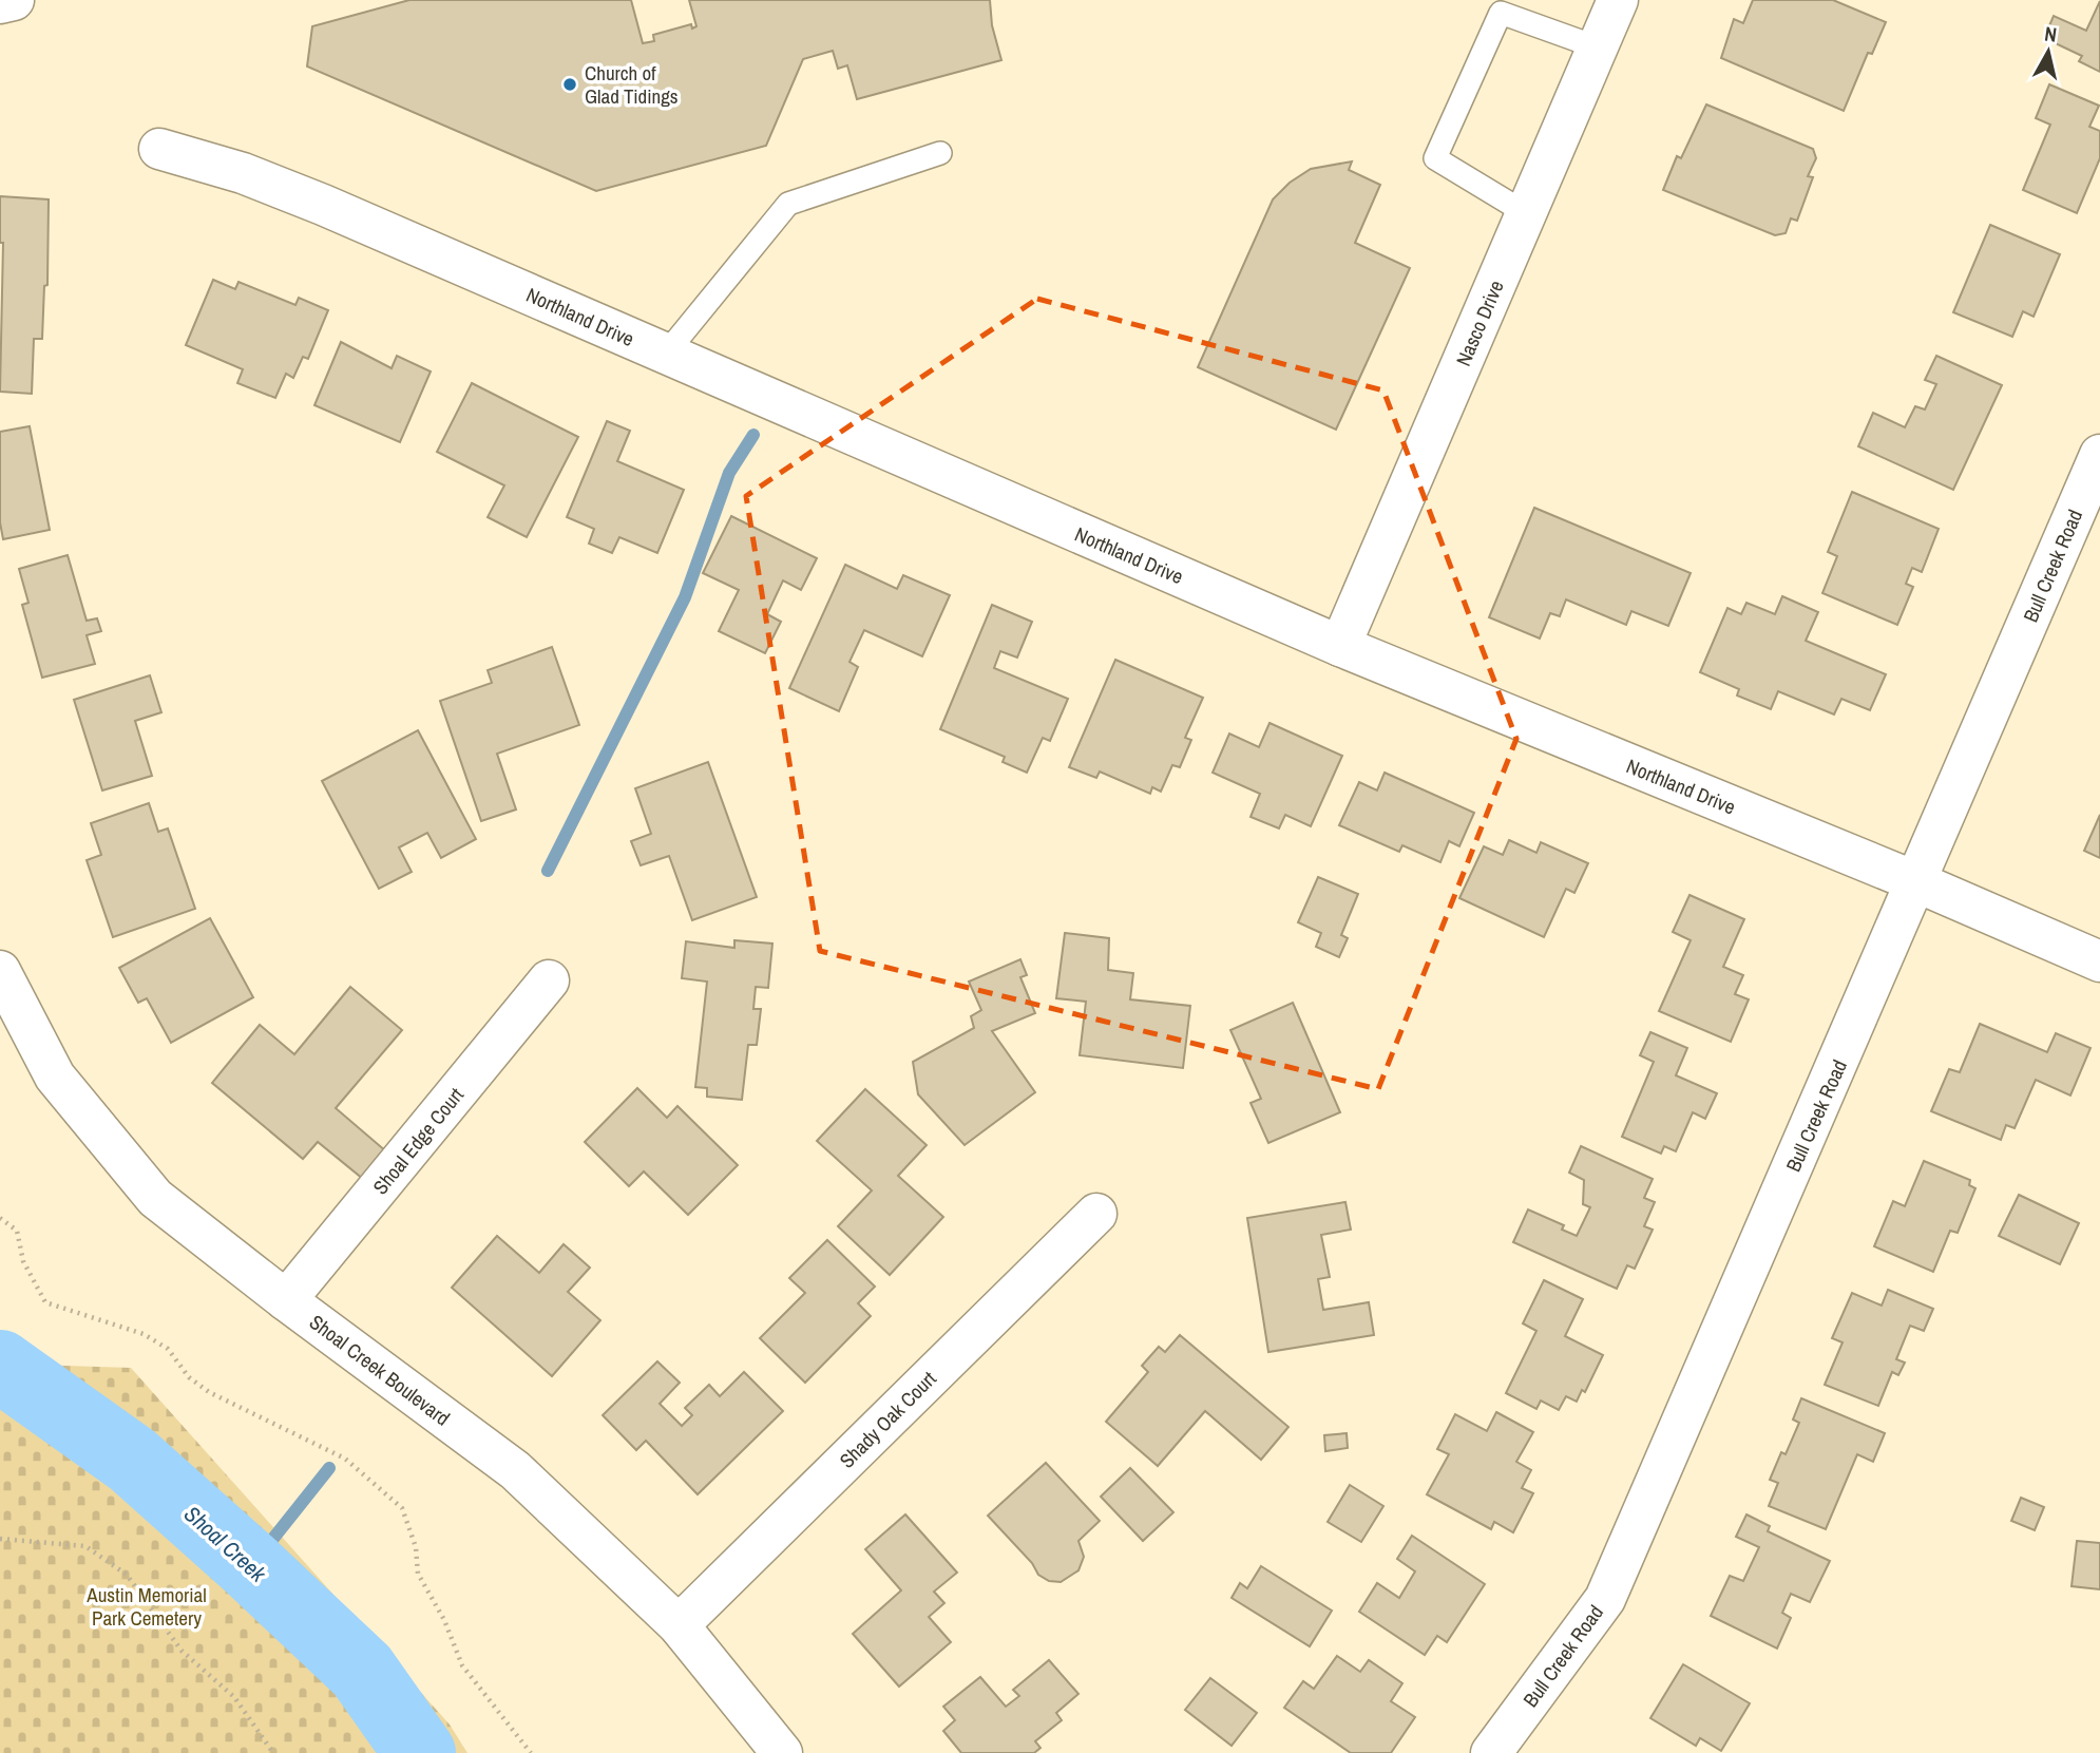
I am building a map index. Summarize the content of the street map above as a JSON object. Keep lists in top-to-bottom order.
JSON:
{
  "streets": {
    "street": [
      "Northland Drive",
      "Nasco Drive",
      "Bull Creek Road",
      "Shoal Edge Court",
      "Shoal Creek Boulevard",
      "Shady Oak Court"
    ]
  },
  "crossings": [
    ["Northland Drive", "Nasco Drive"],
    ["Northland Drive", "Bull Creek Road"],
    ["Shoal Edge Court", "Shoal Creek Boulevard"],
    ["Shoal Creek Boulevard", "Shady Oak Court"]
  ],
  "water": ["Shoal Creek"],
  "parks": ["Austin Memorial Park Cemetery"],
  "places": ["Church of Glad Tidings"],
  "north": "top"
}
